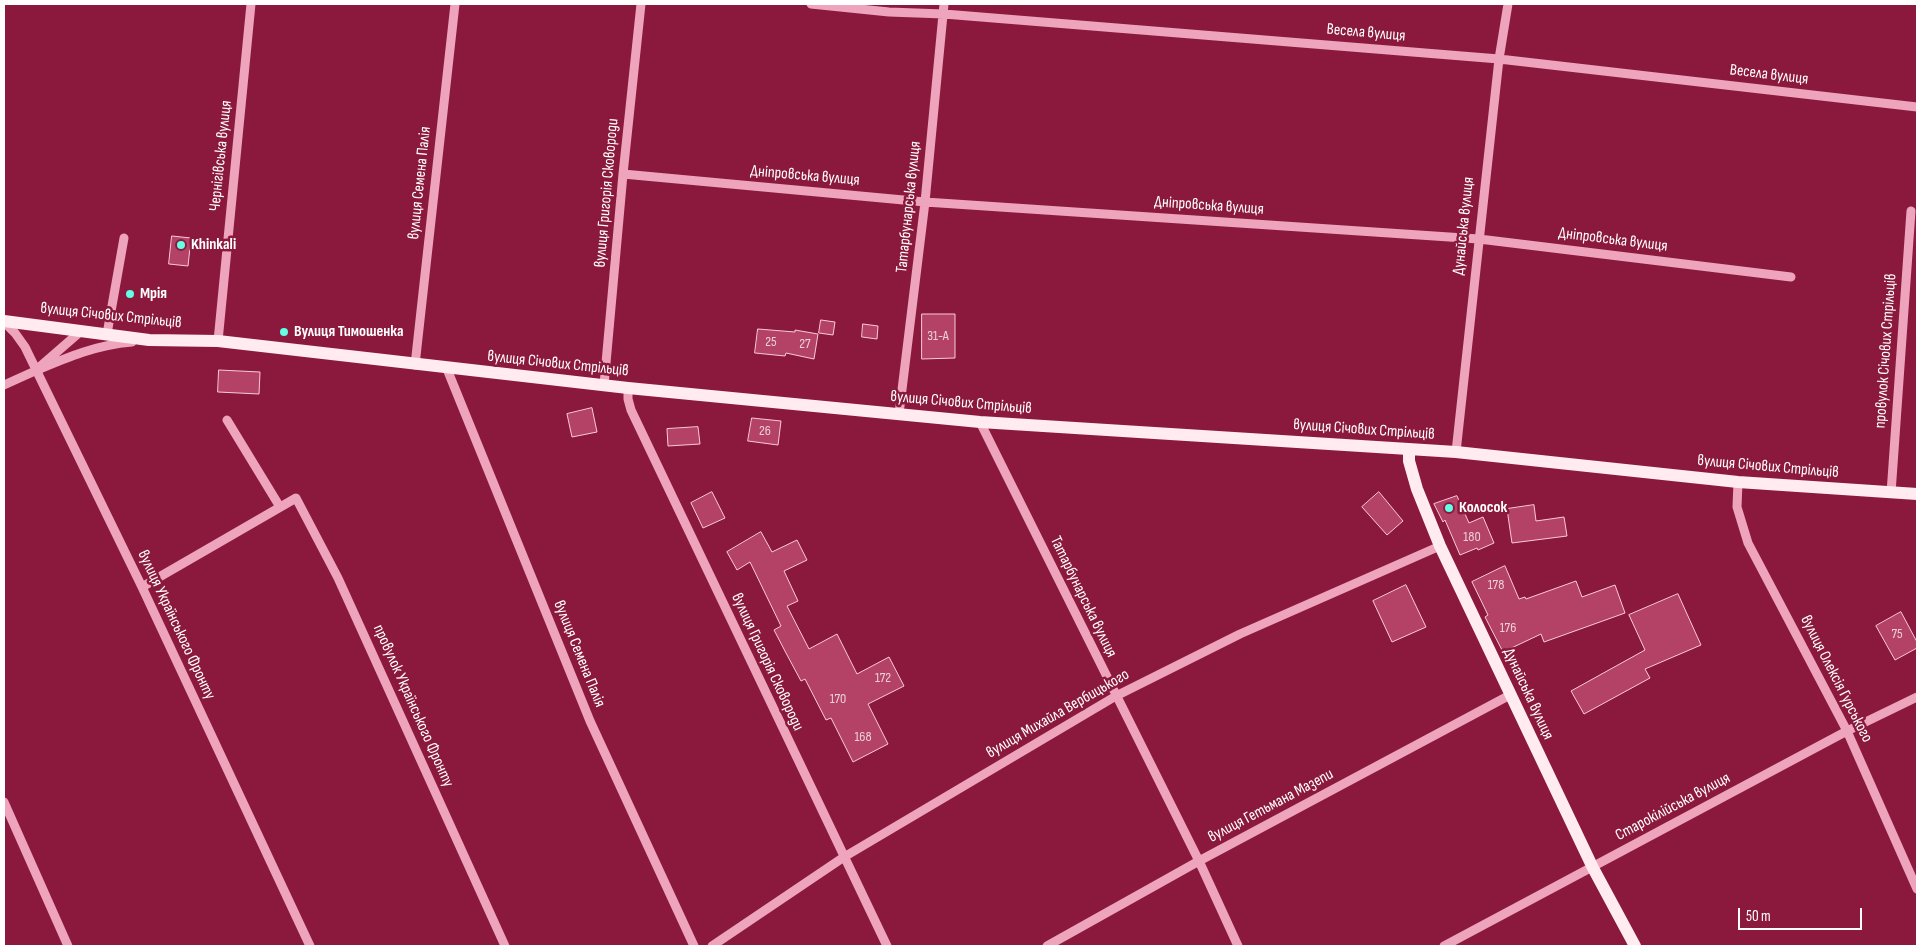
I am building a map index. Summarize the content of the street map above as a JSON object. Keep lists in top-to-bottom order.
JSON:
{
  "streets": {
    "main road": ["Дунайська вулиця", "вулиця Січових Стрільців"],
    "street": [
      "Весела вулиця",
      "Чернігівська вулиця",
      "Дніпровська вулиця",
      "вулиця Семена Палія",
      "вулиця Григорія Сковороди",
      "Татарбунарська вулиця",
      "провулок Січових Стрільців",
      "вулиця Українського Фронту",
      "вулиця Олексія Гурського",
      "провулок Українського Фронту",
      "вулиця Михайла Вербицького",
      "вулиця Гетьмана Мазепи",
      "Старокілійська вулиця"
    ]
  },
  "crossings": [
    ["Весела вулиця", "Татарбунарська вулиця"],
    ["Весела вулиця", "Дунайська вулиця"],
    ["Чернігівська вулиця", "вулиця Січових Стрільців"],
    ["Дніпровська вулиця", "вулиця Григорія Сковороди"],
    ["Дніпровська вулиця", "Татарбунарська вулиця"],
    ["Дніпровська вулиця", "Дунайська вулиця"],
    ["вулиця Семена Палія", "вулиця Січових Стрільців"],
    ["вулиця Григорія Сковороди", "вулиця Січових Стрільців"],
    ["вулиця Григорія Сковороди", "вулиця Михайла Вербицького"],
    ["Татарбунарська вулиця", "вулиця Січових Стрільців"],
    ["Татарбунарська вулиця", "вулиця Михайла Вербицького"],
    ["Татарбунарська вулиця", "вулиця Гетьмана Мазепи"],
    ["Дунайська вулиця", "вулиця Січових Стрільців"],
    ["Дунайська вулиця", "вулиця Михайла Вербицького"],
    ["Дунайська вулиця", "вулиця Гетьмана Мазепи"],
    ["Дунайська вулиця", "Старокілійська вулиця"],
    ["вулиця Січових Стрільців", "провулок Січових Стрільців"],
    ["вулиця Січових Стрільців", "вулиця Українського Фронту"],
    ["вулиця Січових Стрільців", "вулиця Олексія Гурського"],
    ["вулиця Українського Фронту", "провулок Українського Фронту"],
    ["вулиця Олексія Гурського", "Старокілійська вулиця"]
  ],
  "places": [
    "Khinkali",
    "Мрія",
    "Вулиця Тимошенка",
    "Колосок"
  ],
  "house_numbers": [
    "31-А",
    "25",
    "27",
    "26",
    "180",
    "178",
    "176",
    "75",
    "172",
    "170",
    "168"
  ],
  "scale_bar": "50 m"
}
